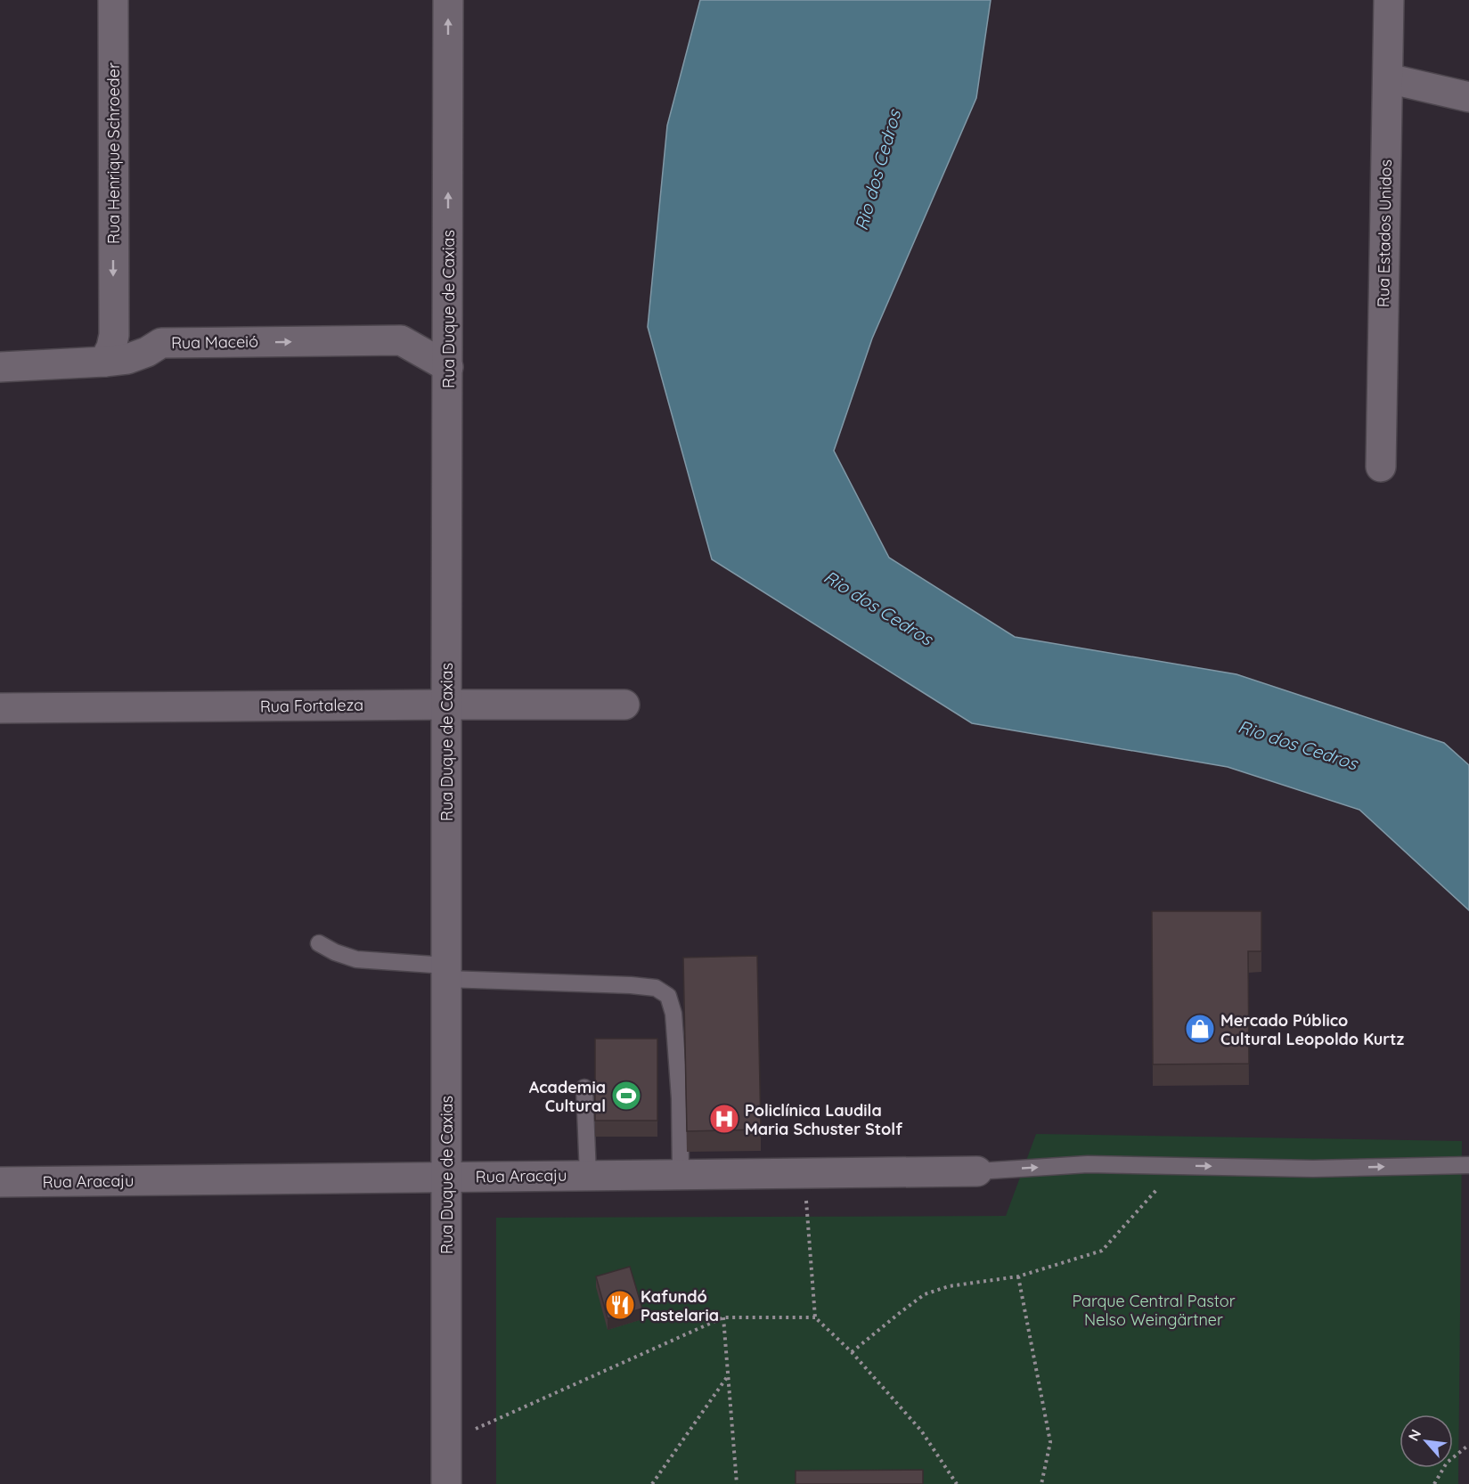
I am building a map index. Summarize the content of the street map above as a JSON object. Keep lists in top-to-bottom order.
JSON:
{
  "streets": {
    "street": [
      "Rua Henrique Schroeder",
      "Rua Estados Unidos",
      "Rua Duque de Caxias",
      "Rua Maceió",
      "Rua Fortaleza",
      "Rua Aracaju"
    ]
  },
  "crossings": [
    ["Rua Henrique Schroeder", "Rua Maceió"],
    ["Rua Duque de Caxias", "Rua Maceió"],
    ["Rua Duque de Caxias", "Rua Fortaleza"],
    ["Rua Duque de Caxias", "Rua Aracaju"]
  ],
  "one_way": ["Rua Henrique Schroeder", "Rua Maceió"],
  "water": ["Rio dos Cedros"],
  "parks": ["Parque Central Pastor Nelso Weingärtner"],
  "places": {
    "shop": ["Mercado Público Cultural Leopoldo Kurtz"],
    "sports": ["Academia Cultural"],
    "hospital": ["Policlínica Laudila Maria Schuster Stolf"],
    "restaurant": ["Kafundó Pastelaria"]
  },
  "north": "top left"
}
